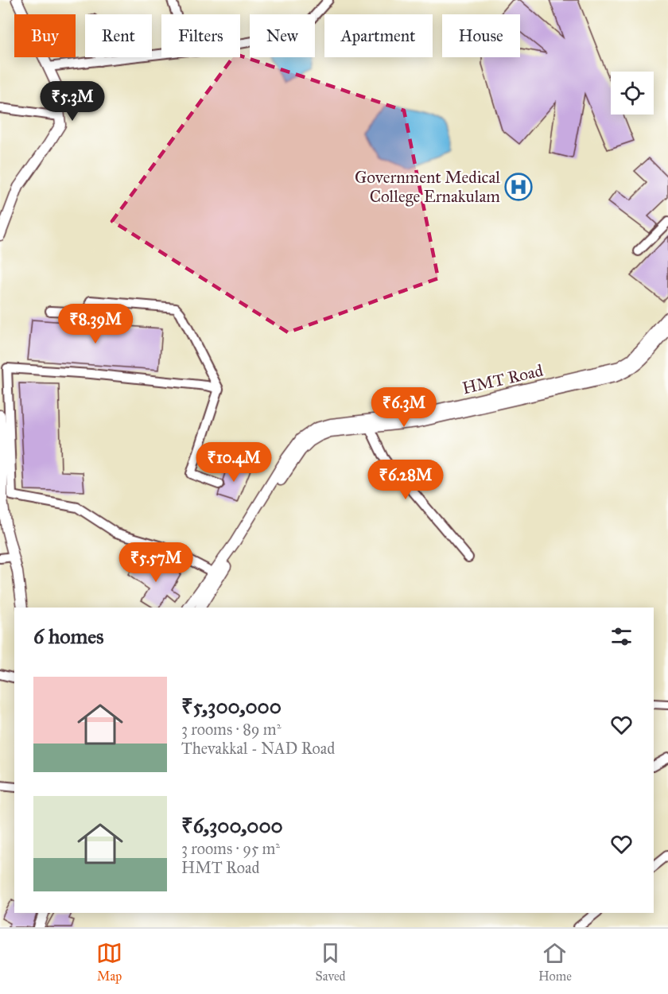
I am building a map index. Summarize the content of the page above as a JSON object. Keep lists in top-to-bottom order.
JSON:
{
  "streets": {
    "main road": ["HMT Road"]
  },
  "places": {
    "hospital": ["Government Medical College Ernakulam"]
  },
  "page": {
    "chip": [
      "Buy",
      "Rent",
      "Filters",
      "New",
      "Apartment",
      "House"
    ],
    "price": [
      "₹5.3M",
      "₹8.39M",
      "₹6.3M",
      "₹10.4M",
      "₹6.28M",
      "₹5.57M"
    ],
    "heading": "6 homes",
    "list": [
      {
        "name": "₹5,300,000",
        "note": "3 rooms · 89 m² · Thevakkal - NAD Road"
      },
      {
        "name": "₹6,300,000",
        "note": "3 rooms · 95 m² · HMT Road"
      }
    ],
    "tabs": ["Map", "Saved", "Home"]
  }
}
